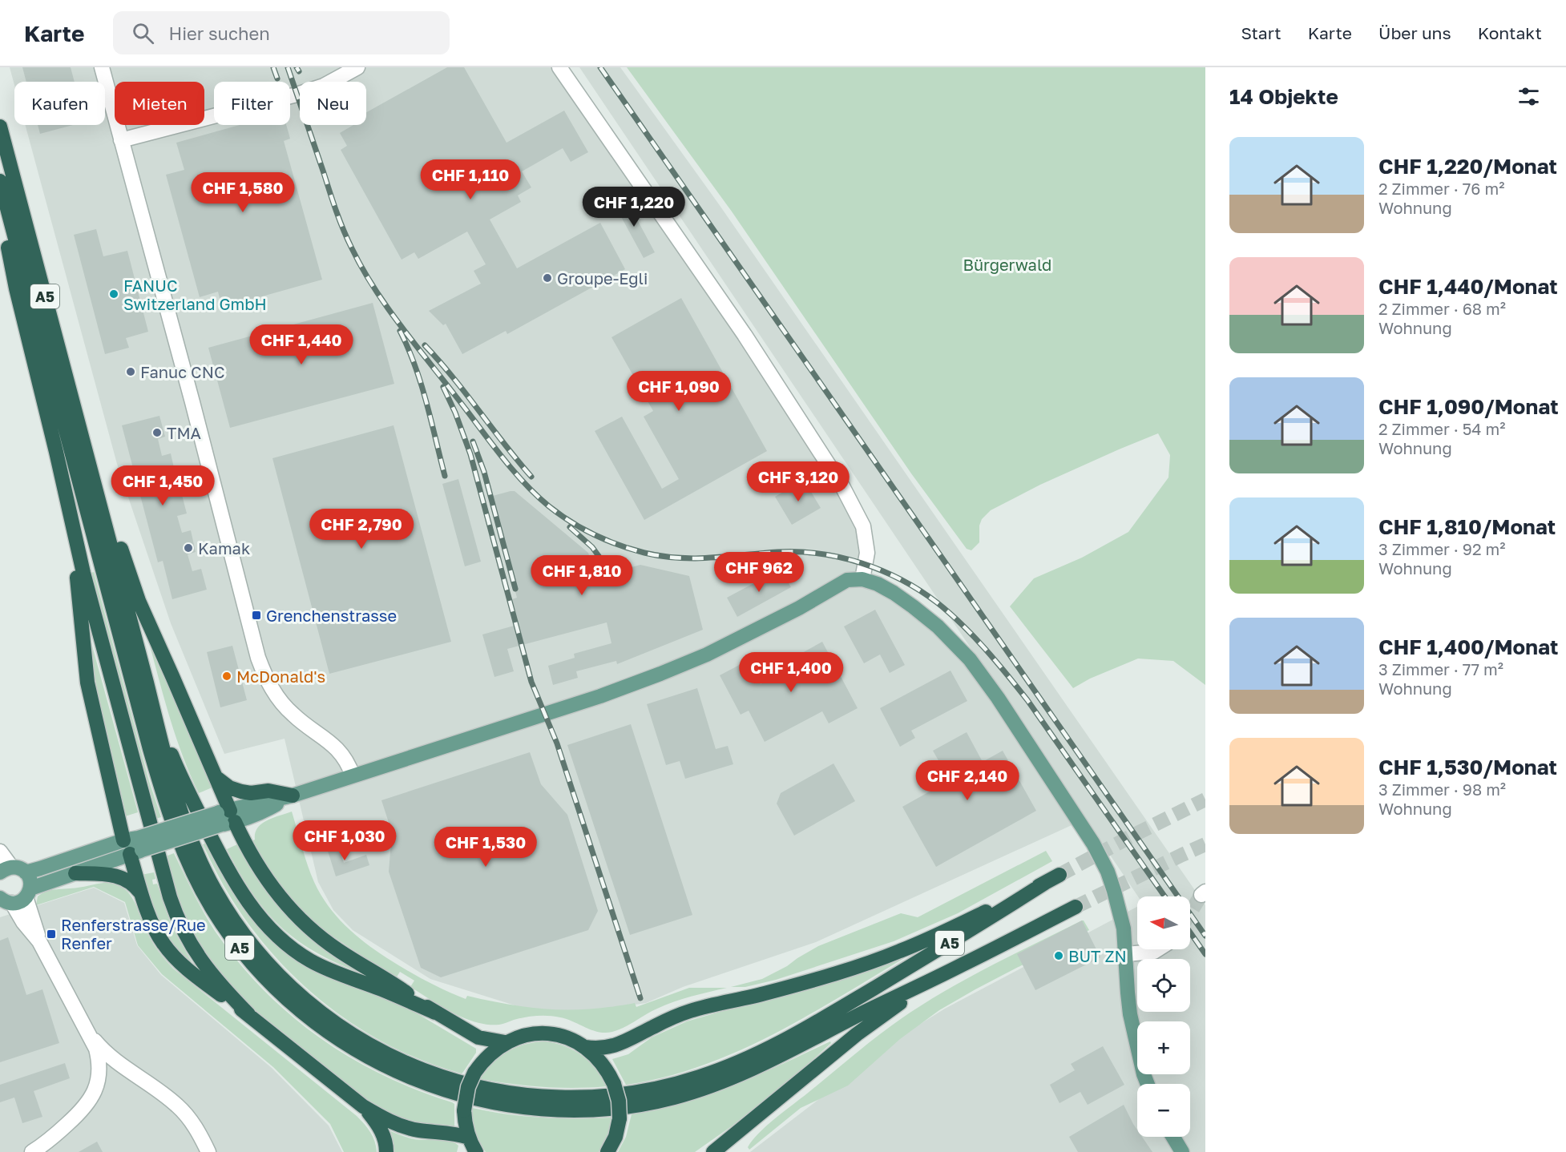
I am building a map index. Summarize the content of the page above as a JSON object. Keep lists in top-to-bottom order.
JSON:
{
  "streets": {
    "highway": ["A5"]
  },
  "parks": ["Bürgerwald"],
  "places": {
    "other": [
      "Groupe-Egli",
      "FANUC Switzerland GmbH",
      "Fanuc CNC",
      "TMA",
      "Kamak",
      "McDonald's",
      "BUT ZN"
    ],
    "transit": ["Grenchenstrasse", "Renferstrasse/Rue Renfer"]
  },
  "north": "left",
  "page": {
    "header": "Karte",
    "search": "Hier suchen",
    "nav": [
      "Start",
      "Karte",
      "Über uns",
      "Kontakt"
    ],
    "heading": "14 Objekte",
    "chip": [
      "Kaufen",
      "Mieten",
      "Filter",
      "Neu"
    ],
    "list": [
      {
        "name": "CHF 1,220/Monat",
        "note": "2 Zimmer · 76 m² · Wohnung"
      },
      {
        "name": "CHF 1,440/Monat",
        "note": "2 Zimmer · 68 m² · Wohnung"
      },
      {
        "name": "CHF 1,090/Monat",
        "note": "2 Zimmer · 54 m² · Wohnung"
      },
      {
        "name": "CHF 1,810/Monat",
        "note": "3 Zimmer · 92 m² · Wohnung"
      },
      {
        "name": "CHF 1,400/Monat",
        "note": "3 Zimmer · 77 m² · Wohnung"
      },
      {
        "name": "CHF 1,530/Monat",
        "note": "3 Zimmer · 98 m² · Wohnung"
      }
    ],
    "price": [
      "CHF 1,110",
      "CHF 1,580",
      "CHF 1,220",
      "CHF 1,440",
      "CHF 1,090",
      "CHF 3,120",
      "CHF 1,450",
      "CHF 2,790",
      "CHF 962",
      "CHF 1,810",
      "CHF 1,400",
      "CHF 2,140",
      "CHF 1,030",
      "CHF 1,530"
    ],
    "map_buttons": ["+", "−"]
  }
}
